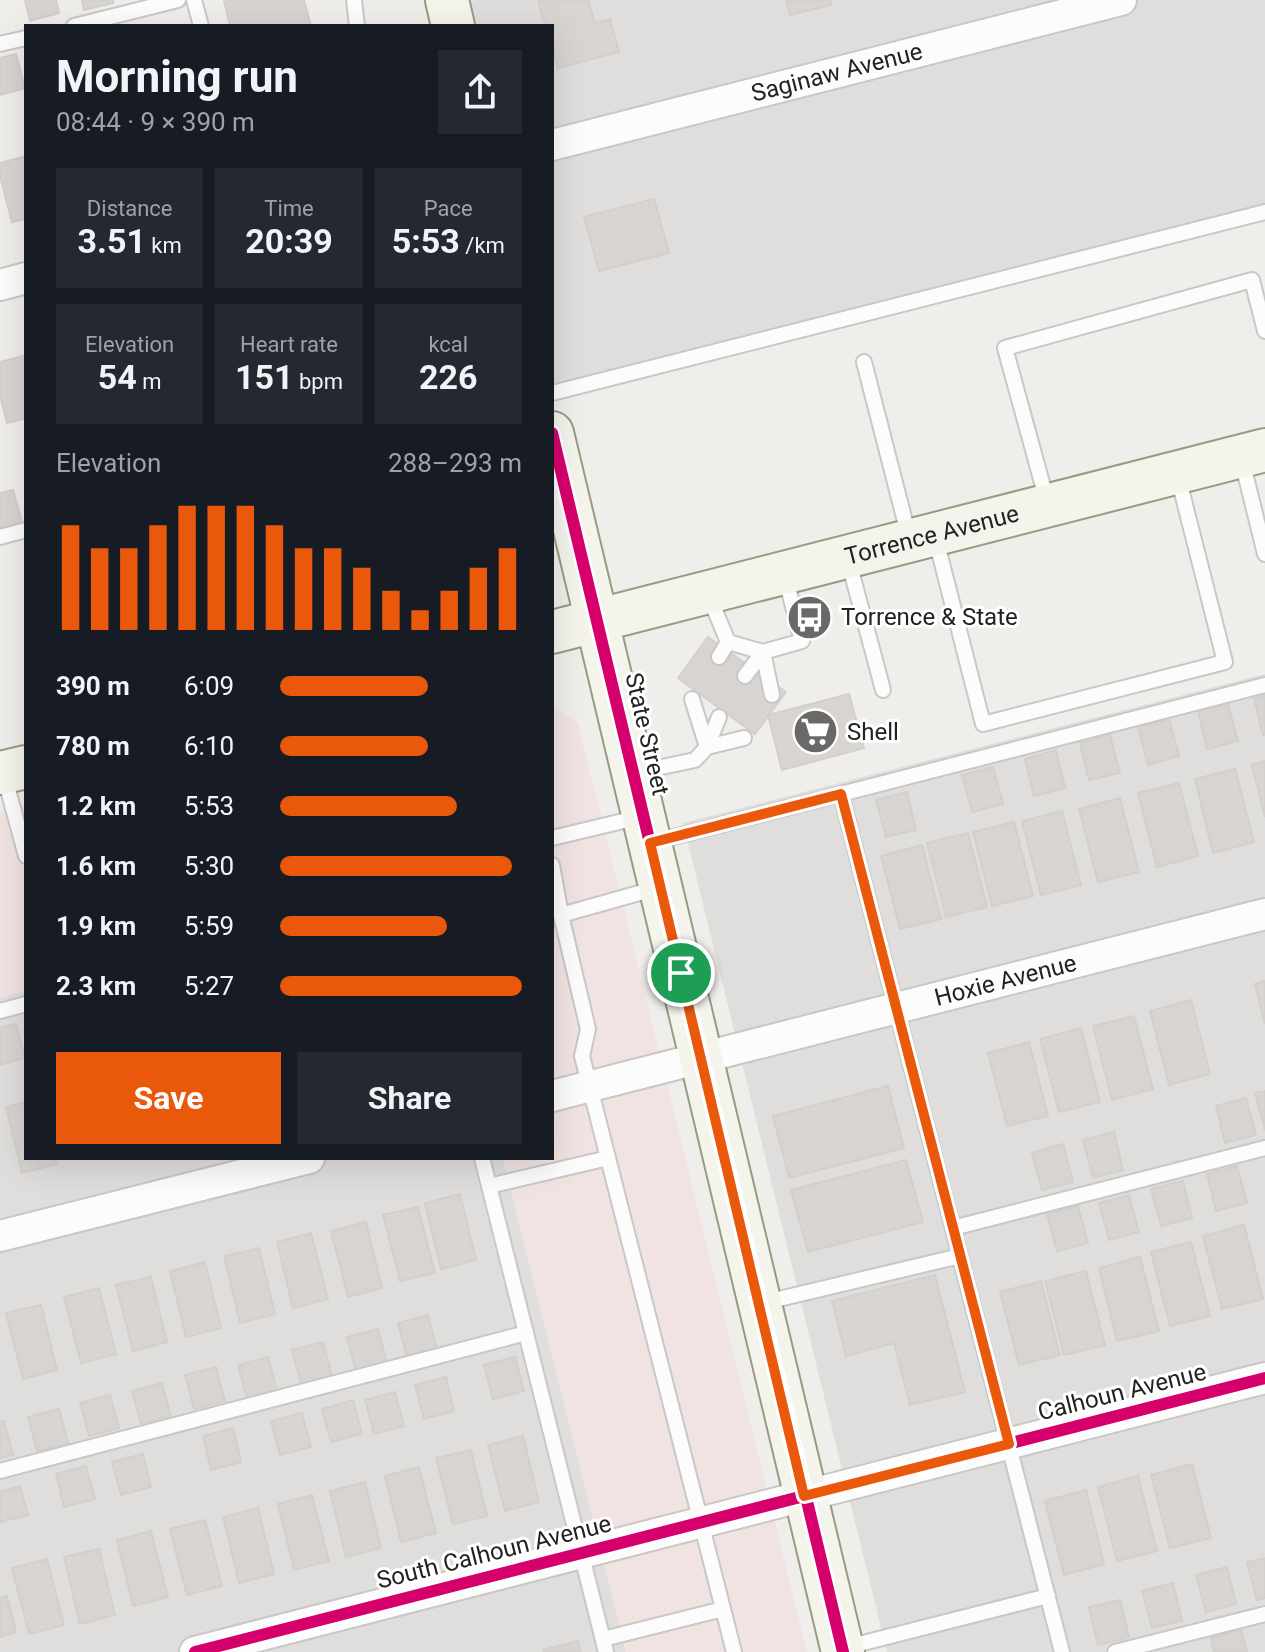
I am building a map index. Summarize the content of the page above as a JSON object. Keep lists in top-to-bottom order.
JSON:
{
  "streets": {
    "street": [
      "Saginaw Avenue",
      "Torrence Avenue",
      "State Street",
      "Hoxie Avenue",
      "Calhoun Avenue",
      "South Calhoun Avenue"
    ]
  },
  "crossings": [
    ["Torrence Avenue", "State Street"],
    ["State Street", "Hoxie Avenue"],
    ["State Street", "Calhoun Avenue"],
    ["State Street", "South Calhoun Avenue"],
    ["Calhoun Avenue", "South Calhoun Avenue"]
  ],
  "places": {
    "bus stop": ["Torrence & State"],
    "supermarket": ["Shell"]
  },
  "page": {
    "heading": ["Morning run", "08:44 · 9 × 390 m"],
    "stats": [
      ["Distance", "3.51 km"],
      ["Time", "20:39"],
      ["Pace", "5:53 /km"],
      ["Elevation", "54 m"],
      ["Heart rate", "151 bpm"],
      ["kcal", "226"]
    ],
    "chart": ["Elevation", "288–293 m"],
    "list": [
      {
        "name": "390 m",
        "note": "6:09"
      },
      {
        "name": "780 m",
        "note": "6:10"
      },
      {
        "name": "1.2 km",
        "note": "5:53"
      },
      {
        "name": "1.6 km",
        "note": "5:30"
      },
      {
        "name": "1.9 km",
        "note": "5:59"
      },
      {
        "name": "2.3 km",
        "note": "5:27"
      }
    ],
    "buttons": ["Save", "Share"]
  }
}
